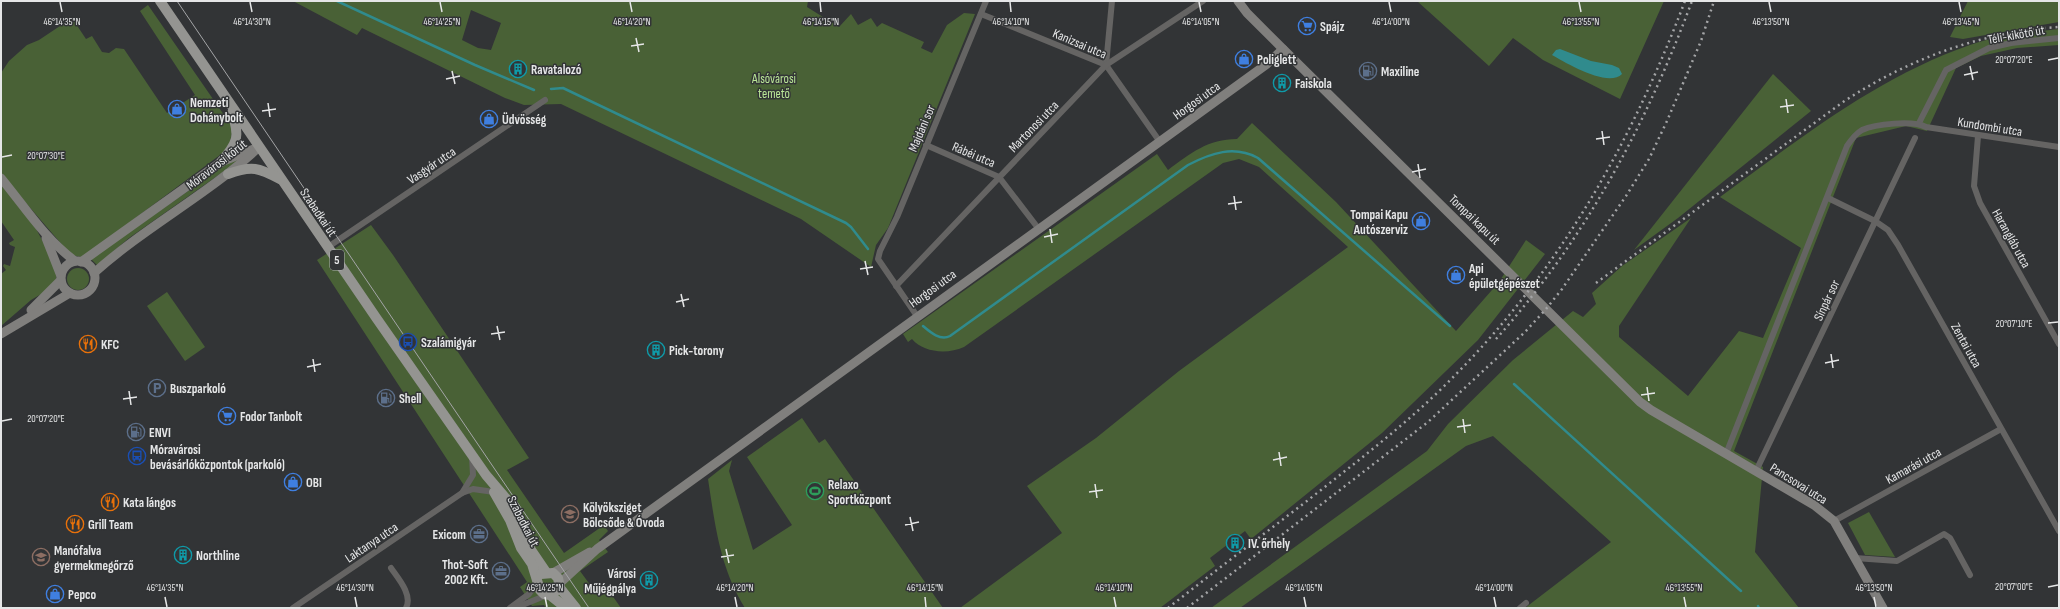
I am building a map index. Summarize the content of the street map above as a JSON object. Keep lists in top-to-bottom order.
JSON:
{
  "streets": {
    "main road": ["Szabadkai út", "5"],
    "street": [
      "Téli-kikötő út",
      "Kanizsai utca",
      "Horgosi utca",
      "Martonosi utca",
      "Kundombi utca",
      "Majdáni sor",
      "Rábéi utca",
      "Móravárosi körút",
      "Vasgyár utca",
      "Tompai kapu út",
      "Harangláb utca",
      "Sínpár sor",
      "Zentai utca",
      "Kamarási utca",
      "Pancsovai utca",
      "Laktanya utca"
    ]
  },
  "crossings": [
    ["Téli-kikötő út", "Kundombi utca"],
    ["Kanizsai utca", "Horgosi utca"],
    ["Kanizsai utca", "Martonosi utca"],
    ["Kanizsai utca", "Majdáni sor"],
    ["Horgosi utca", "Rábéi utca"],
    ["Horgosi utca", "Szabadkai út"],
    ["Horgosi utca", "Tompai kapu út"],
    ["Martonosi utca", "Majdáni sor"],
    ["Martonosi utca", "Rábéi utca"],
    ["Kundombi utca", "Harangláb utca"],
    ["Majdáni sor", "Rábéi utca"],
    ["Móravárosi körút", "Szabadkai út"],
    ["Vasgyár utca", "Szabadkai út"],
    ["Szabadkai út", "Laktanya utca"],
    ["Tompai kapu út", "Pancsovai utca"],
    ["Sínpár sor", "Zentai utca"],
    ["Sínpár sor", "Pancsovai utca"],
    ["Zentai utca", "Kamarási utca"],
    ["Kamarási utca", "Pancsovai utca"]
  ],
  "parks": ["Alsóvárosi temető"],
  "places": {
    "supermarket": ["Spájz", "Fodor Tanbolt"],
    "shop": [
      "Poliglett",
      "Nemzeti Dohánybolt",
      "Üdvösség",
      "Tompai Kapu Autószerviz",
      "Api épületgépészet",
      "OBI",
      "Pepco"
    ],
    "building": [
      "Ravatalozó",
      "Faiskola",
      "Pick-torony",
      "IV. őrhely",
      "Northline",
      "Városi Műjégpálya"
    ],
    "fuel station": ["Maxiline", "Shell", "ENVI"],
    "bus stop": ["Szalámigyár", "Móravárosi bevásárlóközpontok (parkoló)"],
    "restaurant": ["KFC", "Kata lángos", "Grill Team"],
    "parking": ["Buszparkoló"],
    "sports": ["Relaxo Sportközpont"],
    "school or university": ["Kölyöksziget Bölcsőde & Óvoda", "Manófalva gyermekmegőrző"],
    "office": ["Exicom", "Thot-Soft 2002 Kft."]
  },
  "coordinates": [
    "46°14'35\"N",
    "46°14'30\"N",
    "46°14'25\"N",
    "46°14'20\"N",
    "46°14'15\"N",
    "46°14'10\"N",
    "46°14'05\"N",
    "46°14'00\"N",
    "46°13'55\"N",
    "46°13'50\"N",
    "46°13'45\"N",
    "20°07'20\"E",
    "20°07'30\"E",
    "20°07'10\"E",
    "20°07'00\"E"
  ]
}
